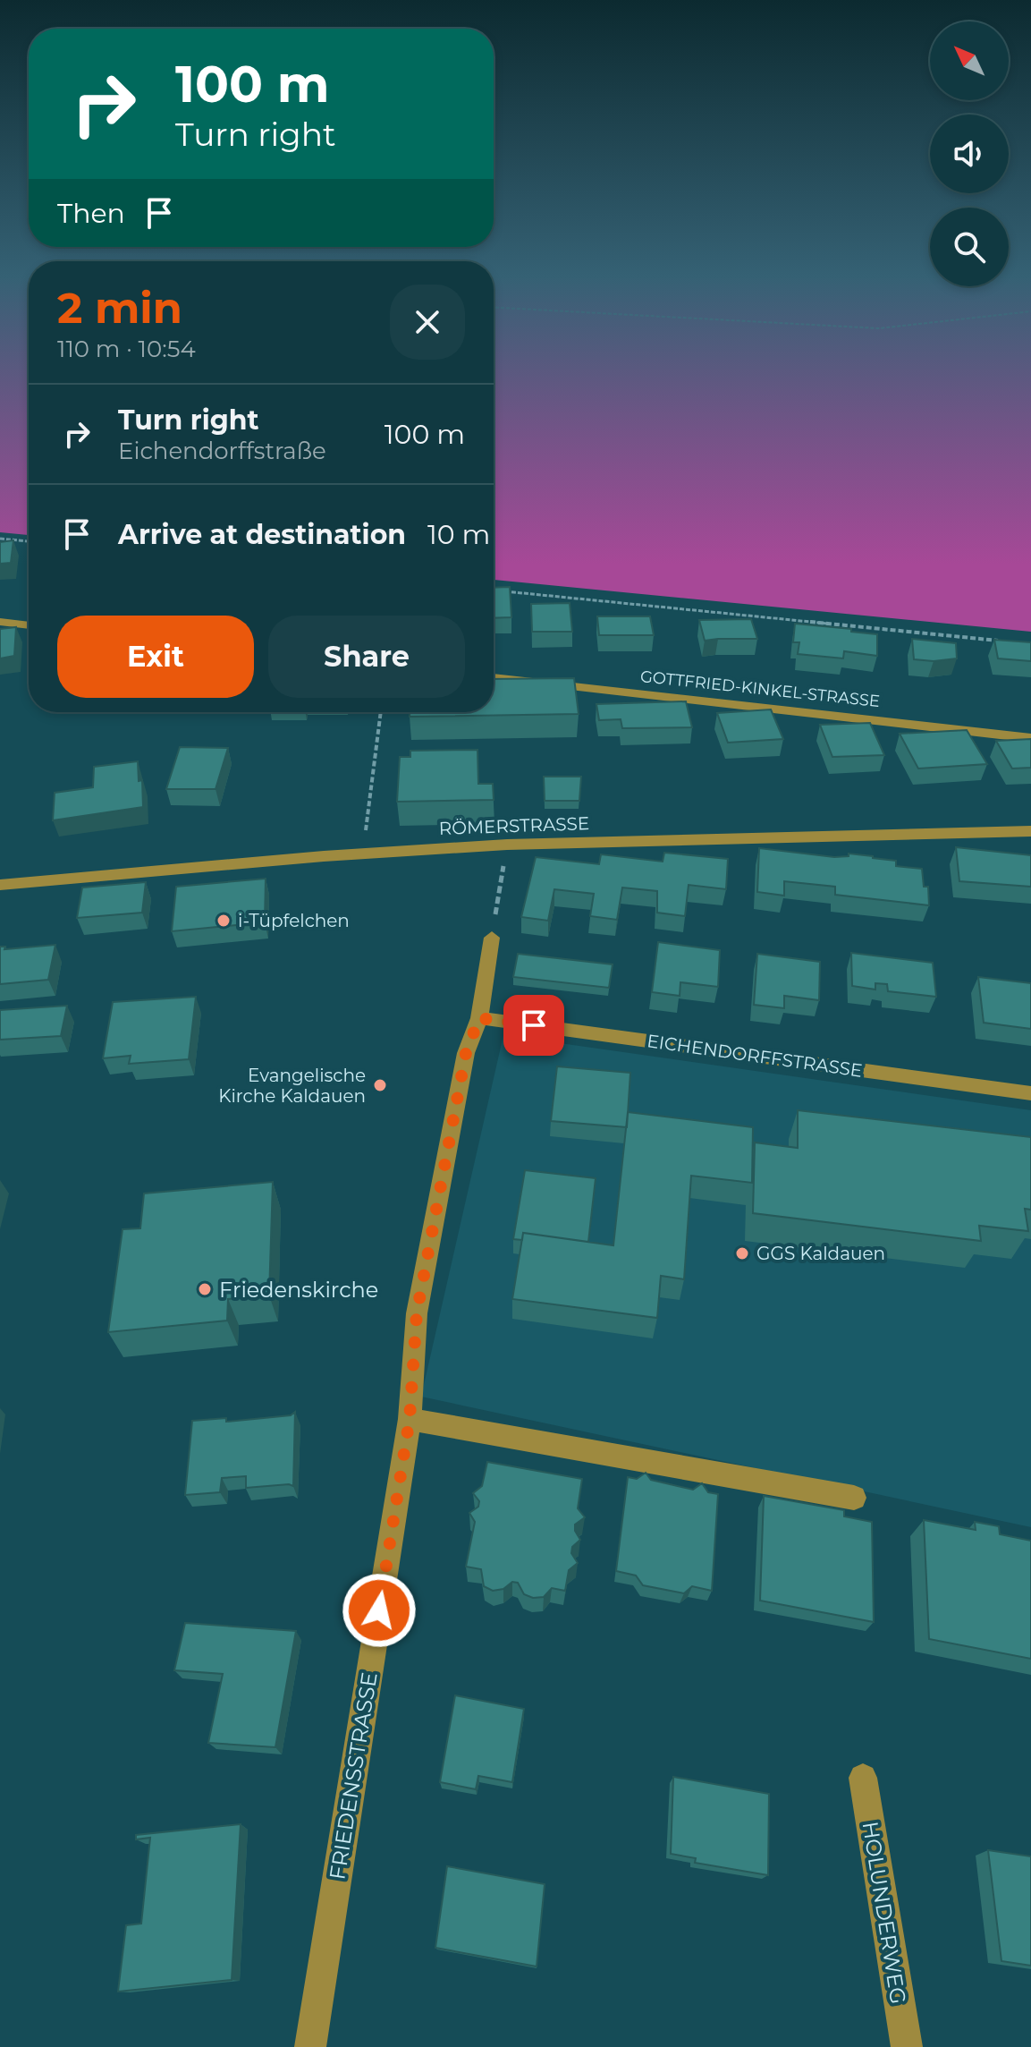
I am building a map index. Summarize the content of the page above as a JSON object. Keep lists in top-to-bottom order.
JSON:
{
  "streets": {
    "street": [
      "GOTTFRIED-KINKEL-STRASSE",
      "RÖMERSTRASSE",
      "EICHENDORFFSTRASSE",
      "FRIEDENSSTRASSE",
      "HOLUNDERWEG"
    ]
  },
  "crossings": [
    ["EICHENDORFFSTRASSE", "FRIEDENSSTRASSE"]
  ],
  "places": [
    "i-Tüpfelchen",
    "Evangelische Kirche Kaldauen",
    "GGS Kaldauen",
    "Friedenskirche"
  ],
  "north": "top left",
  "page": {
    "turn": ["100 m", "Turn right"],
    "then": "Then",
    "heading": ["2 min", "110 m · 10:54"],
    "list": [
      {
        "name": "Turn right",
        "note": "Eichendorffstraße",
        "value": "100 m"
      },
      {
        "name": "Arrive at destination",
        "value": "10 m"
      }
    ],
    "buttons": ["Exit", "Share"]
  }
}
